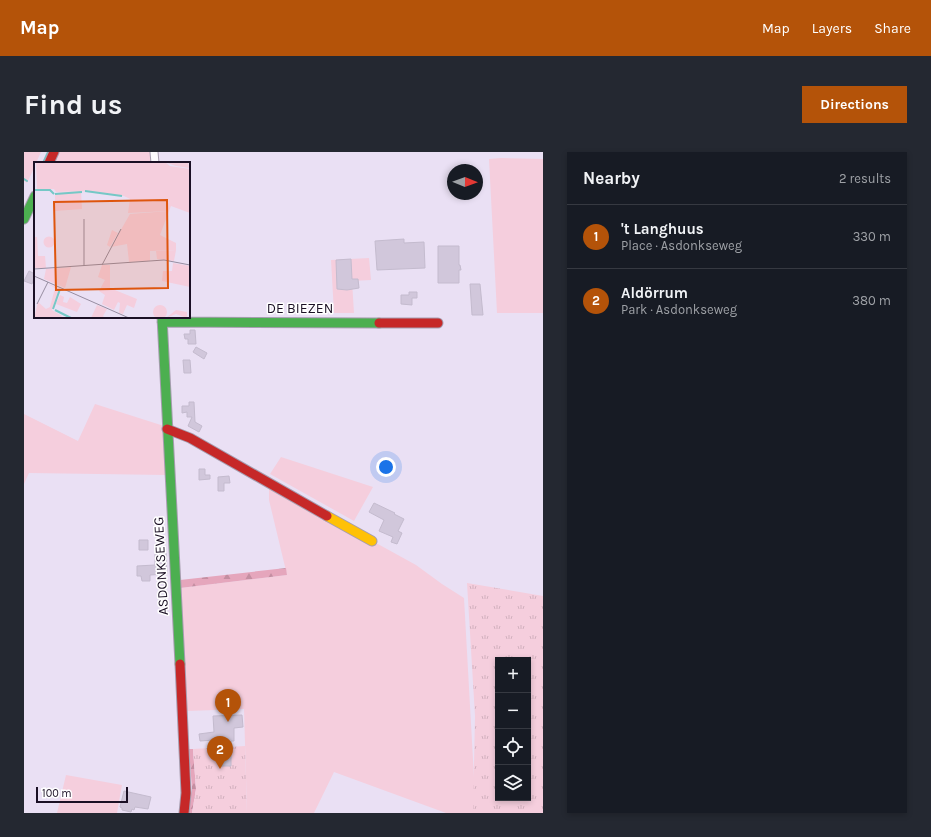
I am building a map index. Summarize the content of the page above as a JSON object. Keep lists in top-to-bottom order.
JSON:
{
  "streets": {
    "street": ["DE BIEZEN", "ASDONKSEWEG"]
  },
  "crossings": [
    ["DE BIEZEN", "ASDONKSEWEG"]
  ],
  "scale_bar": "100 m",
  "north": "right",
  "page": {
    "header": "Map",
    "nav": ["Map", "Layers", "Share"],
    "buttons": "Directions",
    "title": "Find us",
    "heading": ["Nearby", "2 results"],
    "list": [
      {
        "mark": "1",
        "name": "'t Langhuus",
        "note": "Place · Asdonkseweg",
        "value": "330 m"
      },
      {
        "mark": "2",
        "name": "Aldörrum",
        "note": "Park · Asdonkseweg",
        "value": "380 m"
      }
    ],
    "map_buttons": ["+", "−"],
    "pins": ["1", "2"],
    "scale": "100 m"
  }
}
